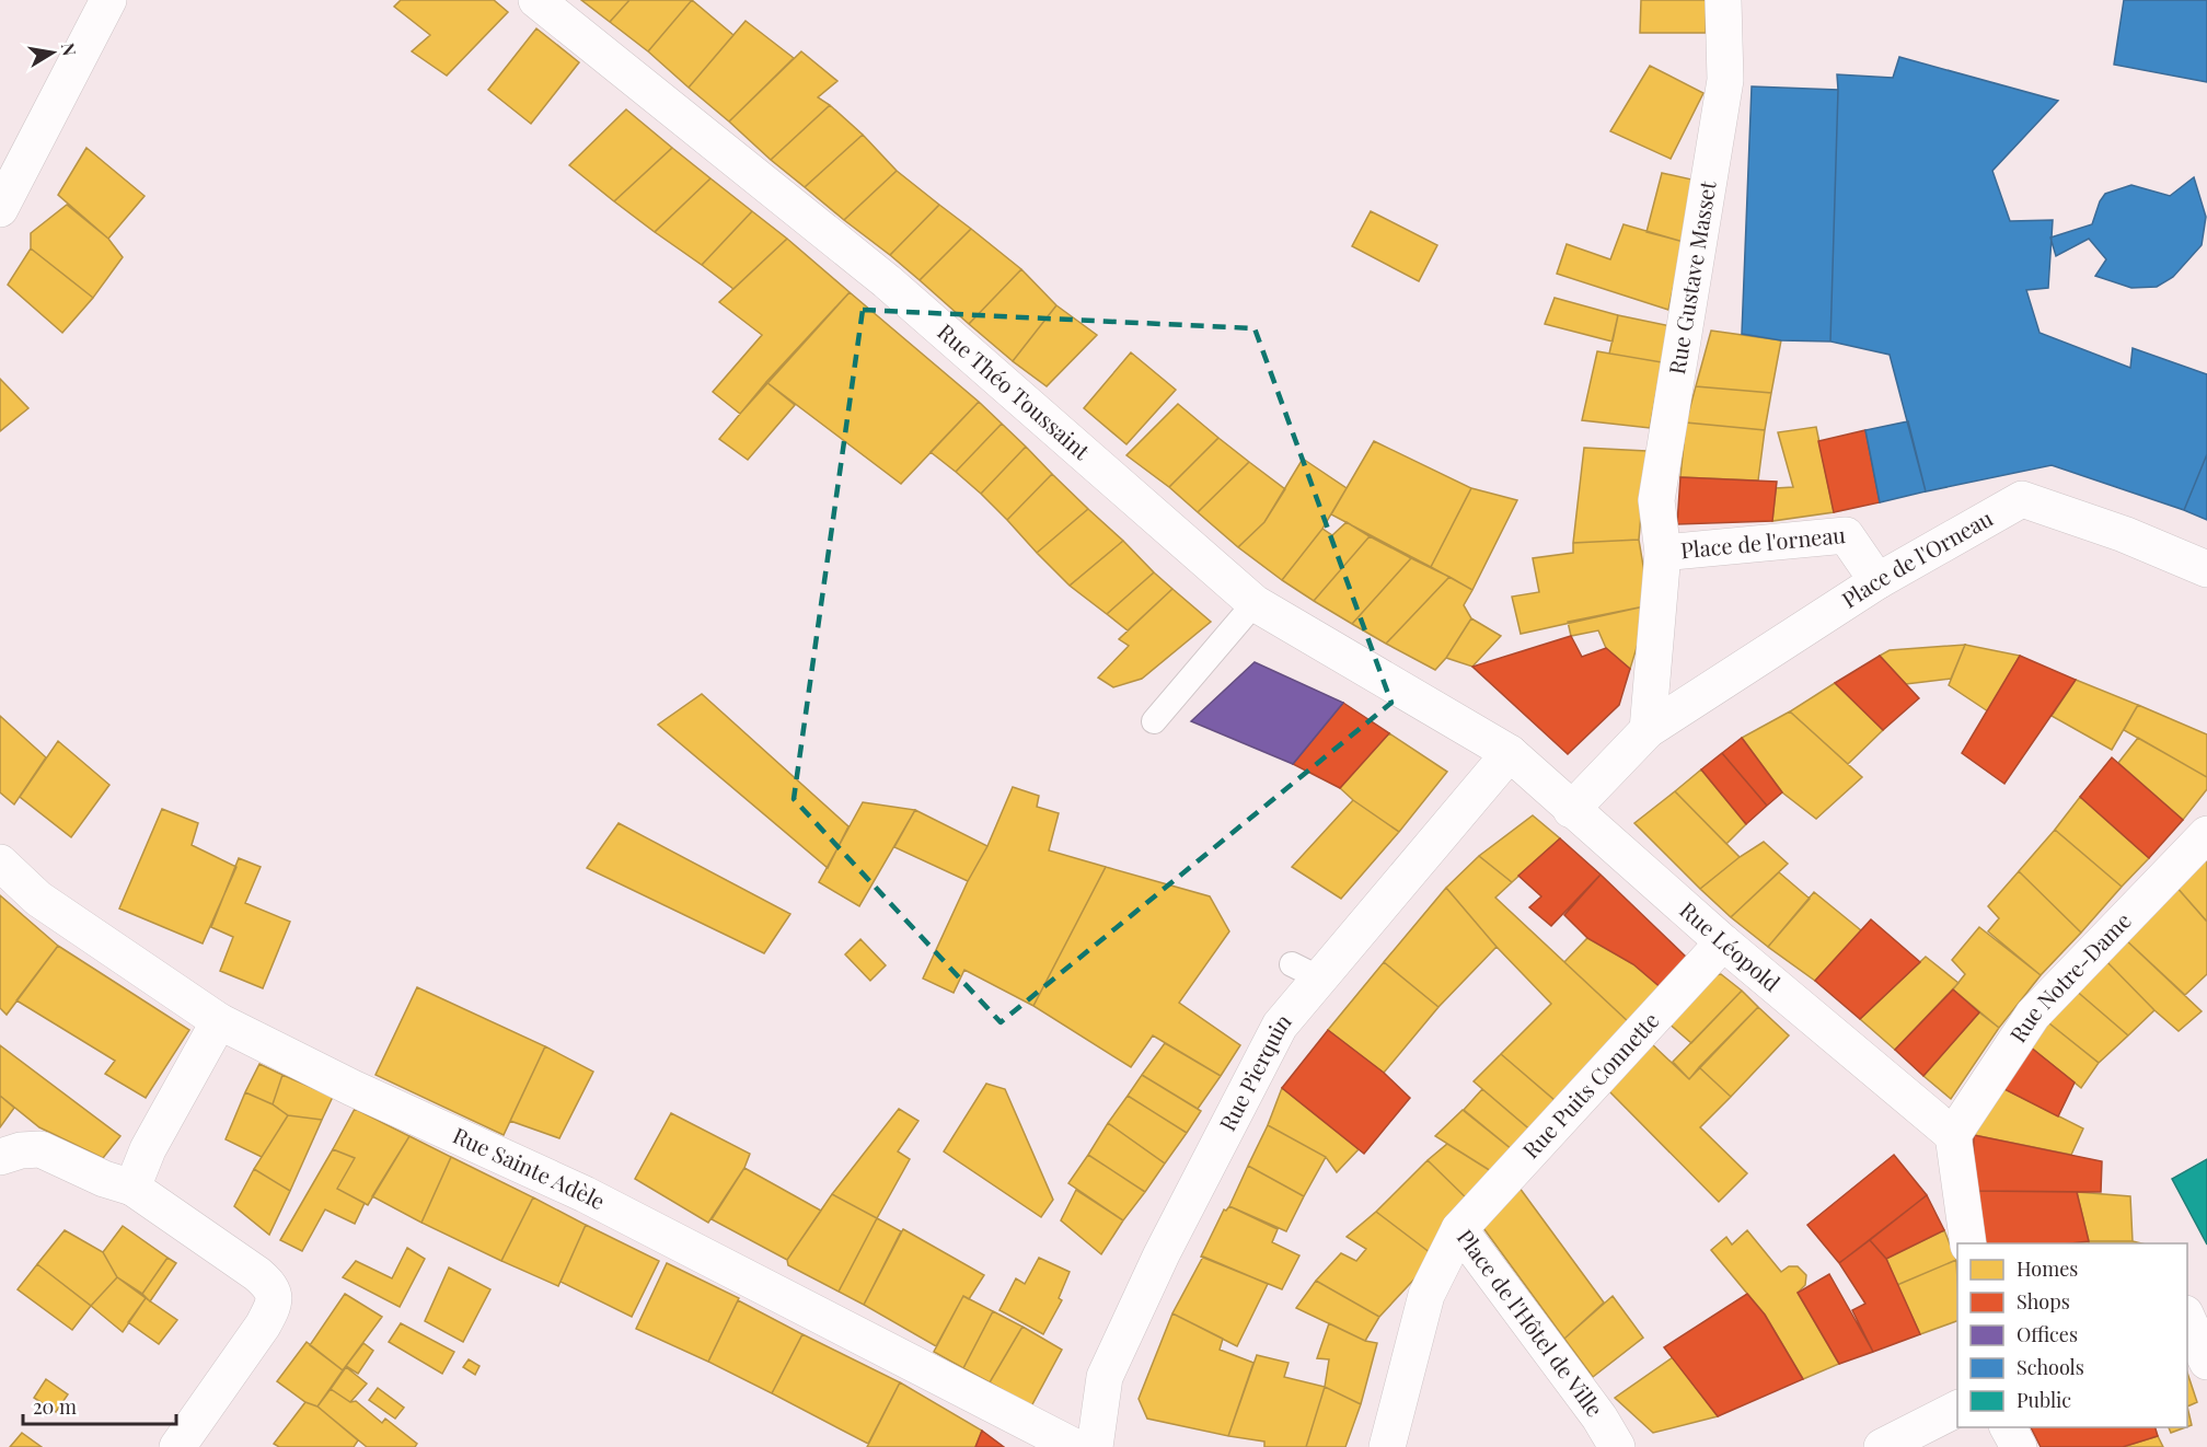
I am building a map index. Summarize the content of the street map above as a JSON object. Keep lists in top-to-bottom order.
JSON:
{
  "streets": {
    "street": [
      "Rue Gustave Masset",
      "Rue Théo Toussaint",
      "Place de l'orneau",
      "Place de l'Orneau",
      "Rue Léopold",
      "Rue Notre-Dame",
      "Rue Pierquin",
      "Rue Puits Connette",
      "Rue Sainte Adèle",
      "Place de l'Hôtel de Ville"
    ]
  },
  "crossings": [
    ["Rue Gustave Masset", "Place de l'orneau"],
    ["Rue Gustave Masset", "Place de l'Orneau"],
    ["Rue Théo Toussaint", "Rue Léopold"],
    ["Rue Théo Toussaint", "Rue Pierquin"],
    ["Place de l'orneau", "Place de l'Orneau"],
    ["Place de l'Orneau", "Rue Léopold"],
    ["Rue Léopold", "Rue Notre-Dame"],
    ["Rue Léopold", "Rue Pierquin"],
    ["Rue Léopold", "Rue Puits Connette"],
    ["Rue Puits Connette", "Place de l'Hôtel de Ville"]
  ],
  "legend": [
    "Homes",
    "Shops",
    "Offices",
    "Schools",
    "Public"
  ],
  "scale_bar": "20 m",
  "north": "right"
}
